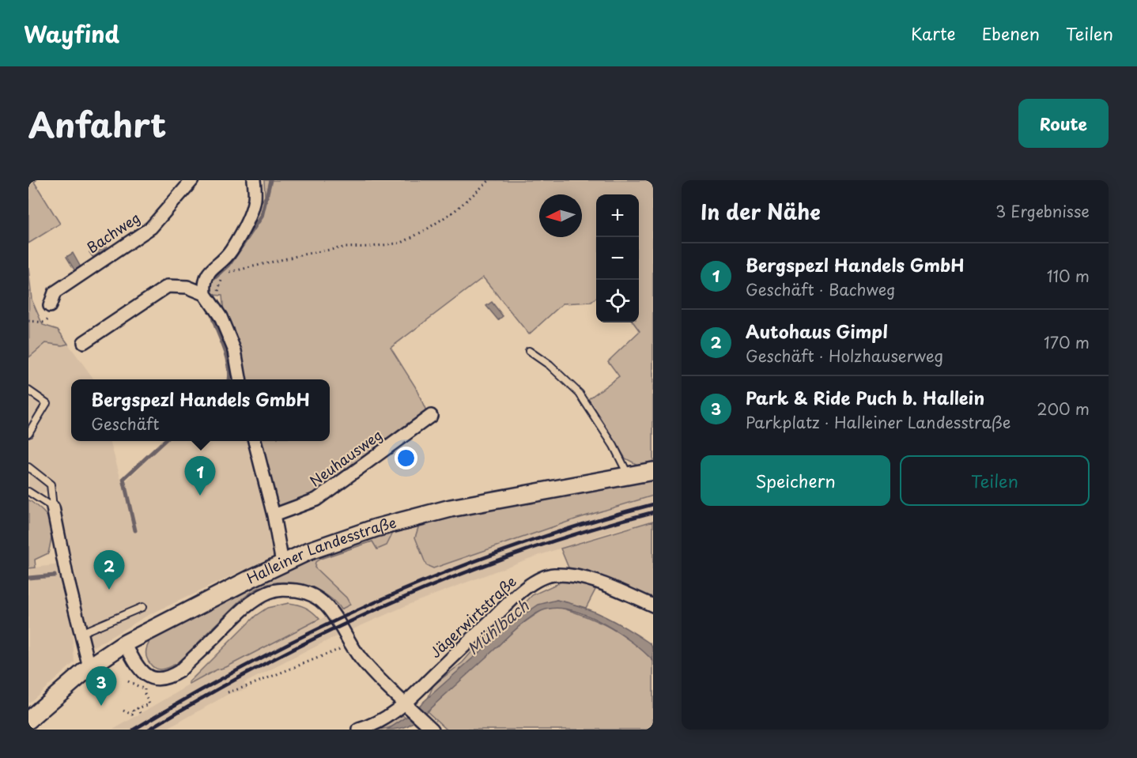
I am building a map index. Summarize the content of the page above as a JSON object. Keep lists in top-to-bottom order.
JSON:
{
  "streets": {
    "main road": ["Halleiner Landesstraße"],
    "street": ["Bachweg", "Neuhausweg", "Jägerwirtstraße"]
  },
  "water": ["Mühlbach"],
  "north": "left",
  "page": {
    "header": "Wayfind",
    "nav": ["Karte", "Ebenen", "Teilen"],
    "title": "Anfahrt",
    "buttons": [
      "Route",
      ["Speichern", "Teilen"]
    ],
    "heading": ["In der Nähe", "3 Ergebnisse"],
    "map_buttons": ["+", "−"],
    "list": [
      {
        "mark": "1",
        "name": "Bergspezl Handels GmbH",
        "note": "Geschäft · Bachweg",
        "value": "110 m"
      },
      {
        "mark": "2",
        "name": "Autohaus Gimpl",
        "note": "Geschäft · Holzhauserweg",
        "value": "170 m"
      },
      {
        "mark": "3",
        "name": "Park & Ride Puch b. Hallein",
        "note": "Parkplatz · Halleiner Landesstraße",
        "value": "200 m"
      }
    ],
    "popup": ["Bergspezl Handels GmbH", "Geschäft"],
    "pins": ["1", "2", "3"]
  }
}
